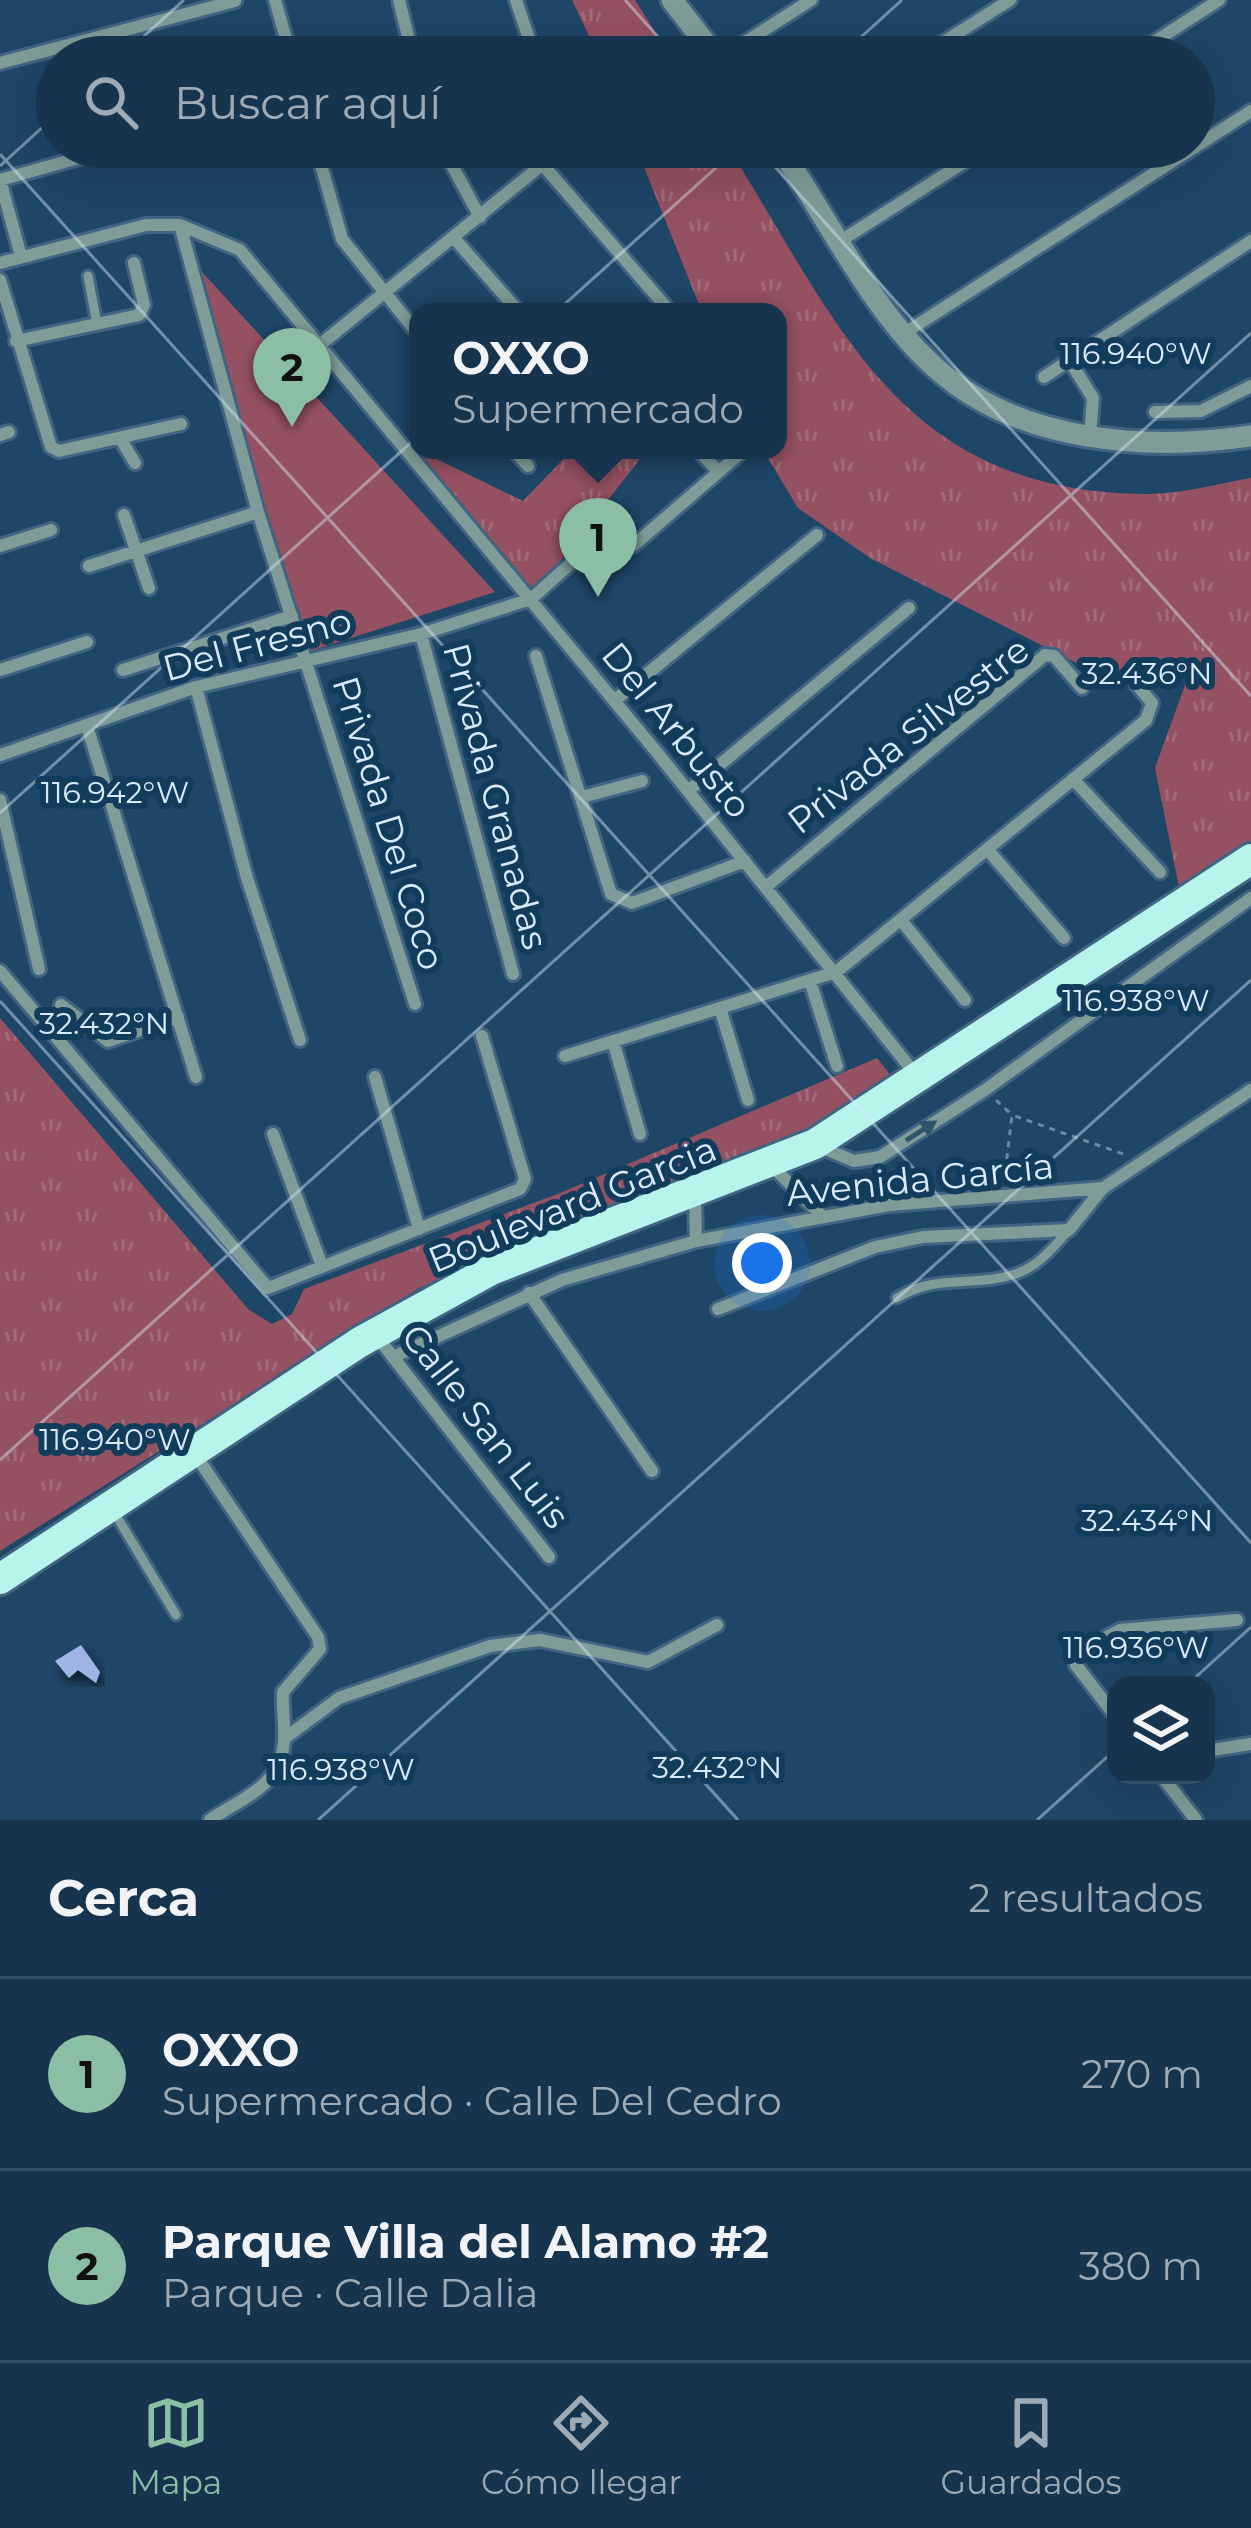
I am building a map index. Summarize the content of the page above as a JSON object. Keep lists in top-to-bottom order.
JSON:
{
  "streets": {
    "main road": ["Boulevard Garcia"],
    "street": [
      "Del Fresno",
      "Del Arbusto",
      "Privada Silvestre",
      "Privada Granadas",
      "Privada Del Coco",
      "Avenida García",
      "Calle San Luis"
    ]
  },
  "crossings": [
    ["Del Fresno", "Del Arbusto"],
    ["Del Fresno", "Privada Granadas"],
    ["Del Fresno", "Privada Del Coco"],
    ["Del Arbusto", "Privada Silvestre"],
    ["Del Arbusto", "Privada Del Coco"],
    ["Del Arbusto", "Boulevard Garcia"],
    ["Avenida García", "Boulevard Garcia"],
    ["Avenida García", "Calle San Luis"],
    ["Boulevard Garcia", "Calle San Luis"]
  ],
  "page": {
    "search": "Buscar aquí",
    "popup": ["OXXO", "Supermercado"],
    "pins": ["2", "1"],
    "heading": ["Cerca", "2 resultados"],
    "list": [
      {
        "mark": "1",
        "name": "OXXO",
        "note": "Supermercado · Calle Del Cedro",
        "value": "270 m"
      },
      {
        "mark": "2",
        "name": "Parque Villa del Alamo #2",
        "note": "Parque · Calle Dalia",
        "value": "380 m"
      }
    ],
    "nav": ["Mapa", "Cómo llegar", "Guardados"]
  },
  "coordinates": [
    "116.940°W",
    "32.436°N",
    "116.942°W",
    "116.938°W",
    "32.432°N",
    "32.434°N",
    "116.936°W"
  ]
}
